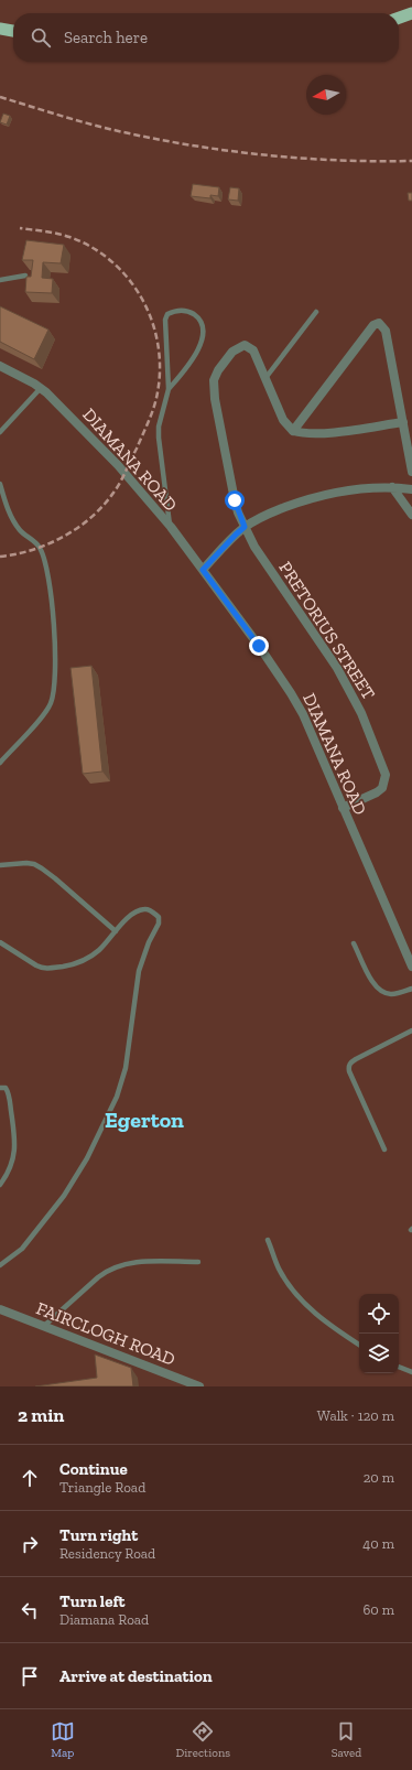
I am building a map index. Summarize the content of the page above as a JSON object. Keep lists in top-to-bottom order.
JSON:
{
  "streets": {
    "street": ["DIAMANA ROAD", "PRETORIUS STREET", "FAIRCLOGH ROAD"]
  },
  "crossings": [
    ["DIAMANA ROAD", "PRETORIUS STREET"]
  ],
  "districts": ["Egerton"],
  "north": "left",
  "page": {
    "search": "Search here",
    "heading": ["2 min", "Walk · 120 m"],
    "list": [
      ["Continue", "Triangle Road", "20 m"],
      ["Turn right", "Residency Road", "40 m"],
      ["Turn left", "Diamana Road", "60 m"],
      "Arrive at destination"
    ],
    "nav": ["Map", "Directions", "Saved"]
  }
}
